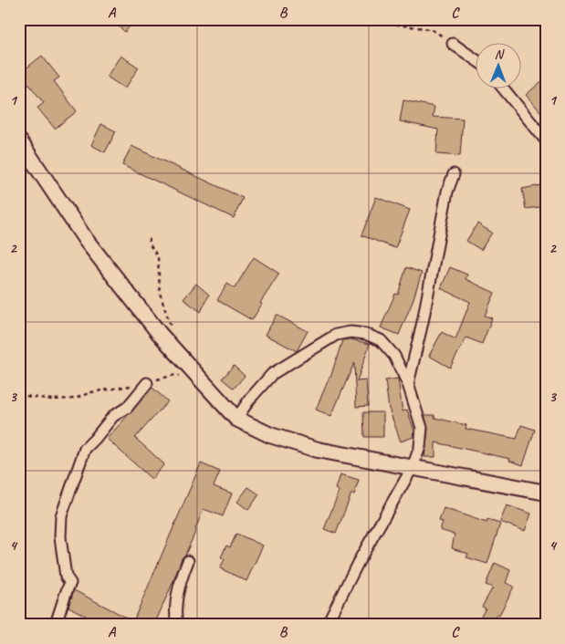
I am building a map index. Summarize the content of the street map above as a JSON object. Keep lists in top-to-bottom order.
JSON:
{
  "north": "top",
  "grid": {
    "columns": ["A", "B", "C"],
    "rows": [
      "1",
      "2",
      "3",
      "4"
    ]
  }
}
